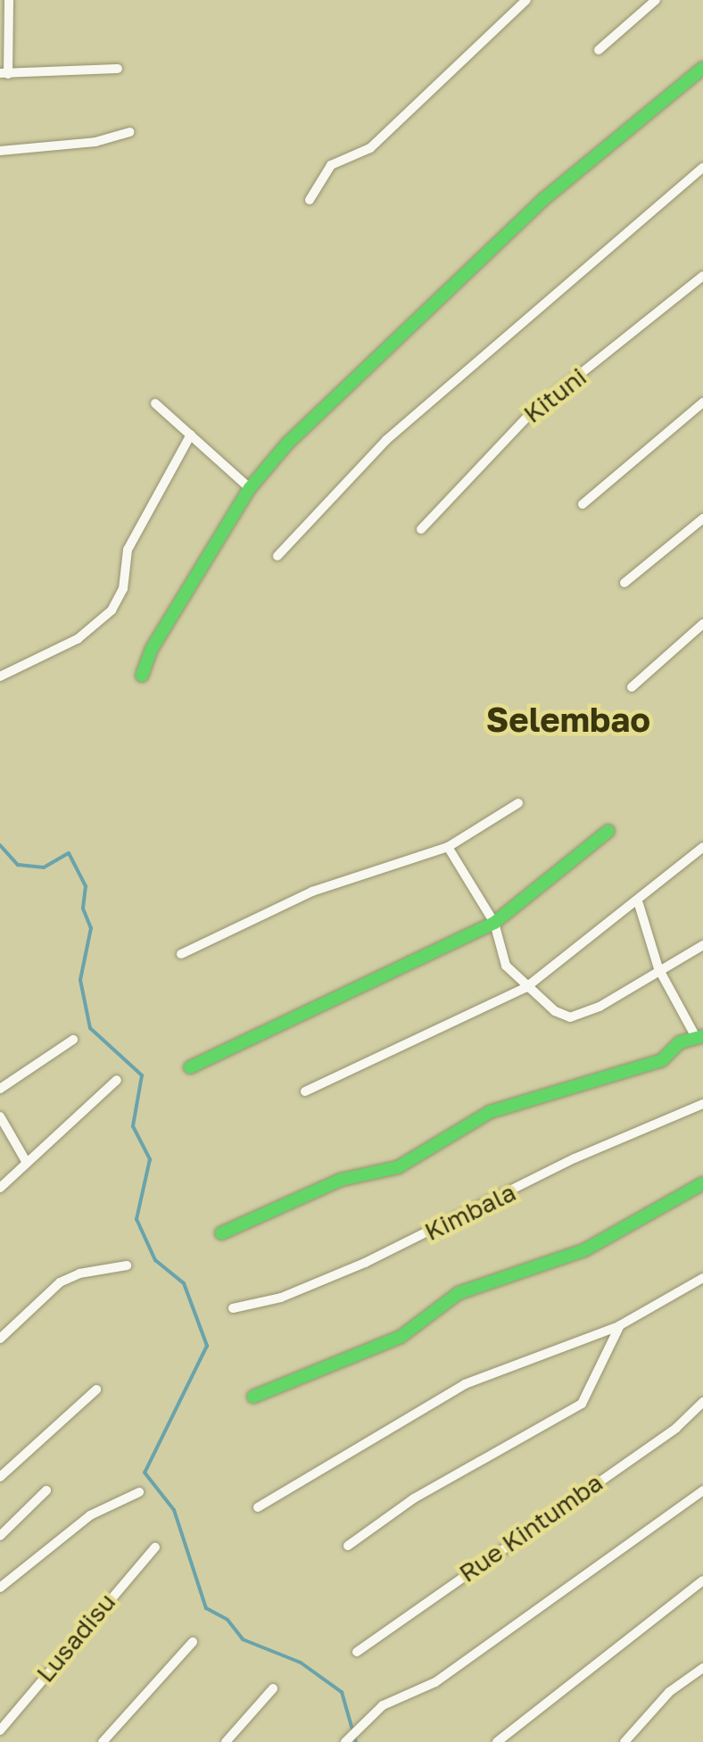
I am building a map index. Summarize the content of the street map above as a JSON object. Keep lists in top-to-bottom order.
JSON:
{
  "streets": {
    "street": [
      "Kituni",
      "Kimbala",
      "Rue Kintumba",
      "Lusadisu"
    ]
  },
  "districts": ["Selembao"]
}
